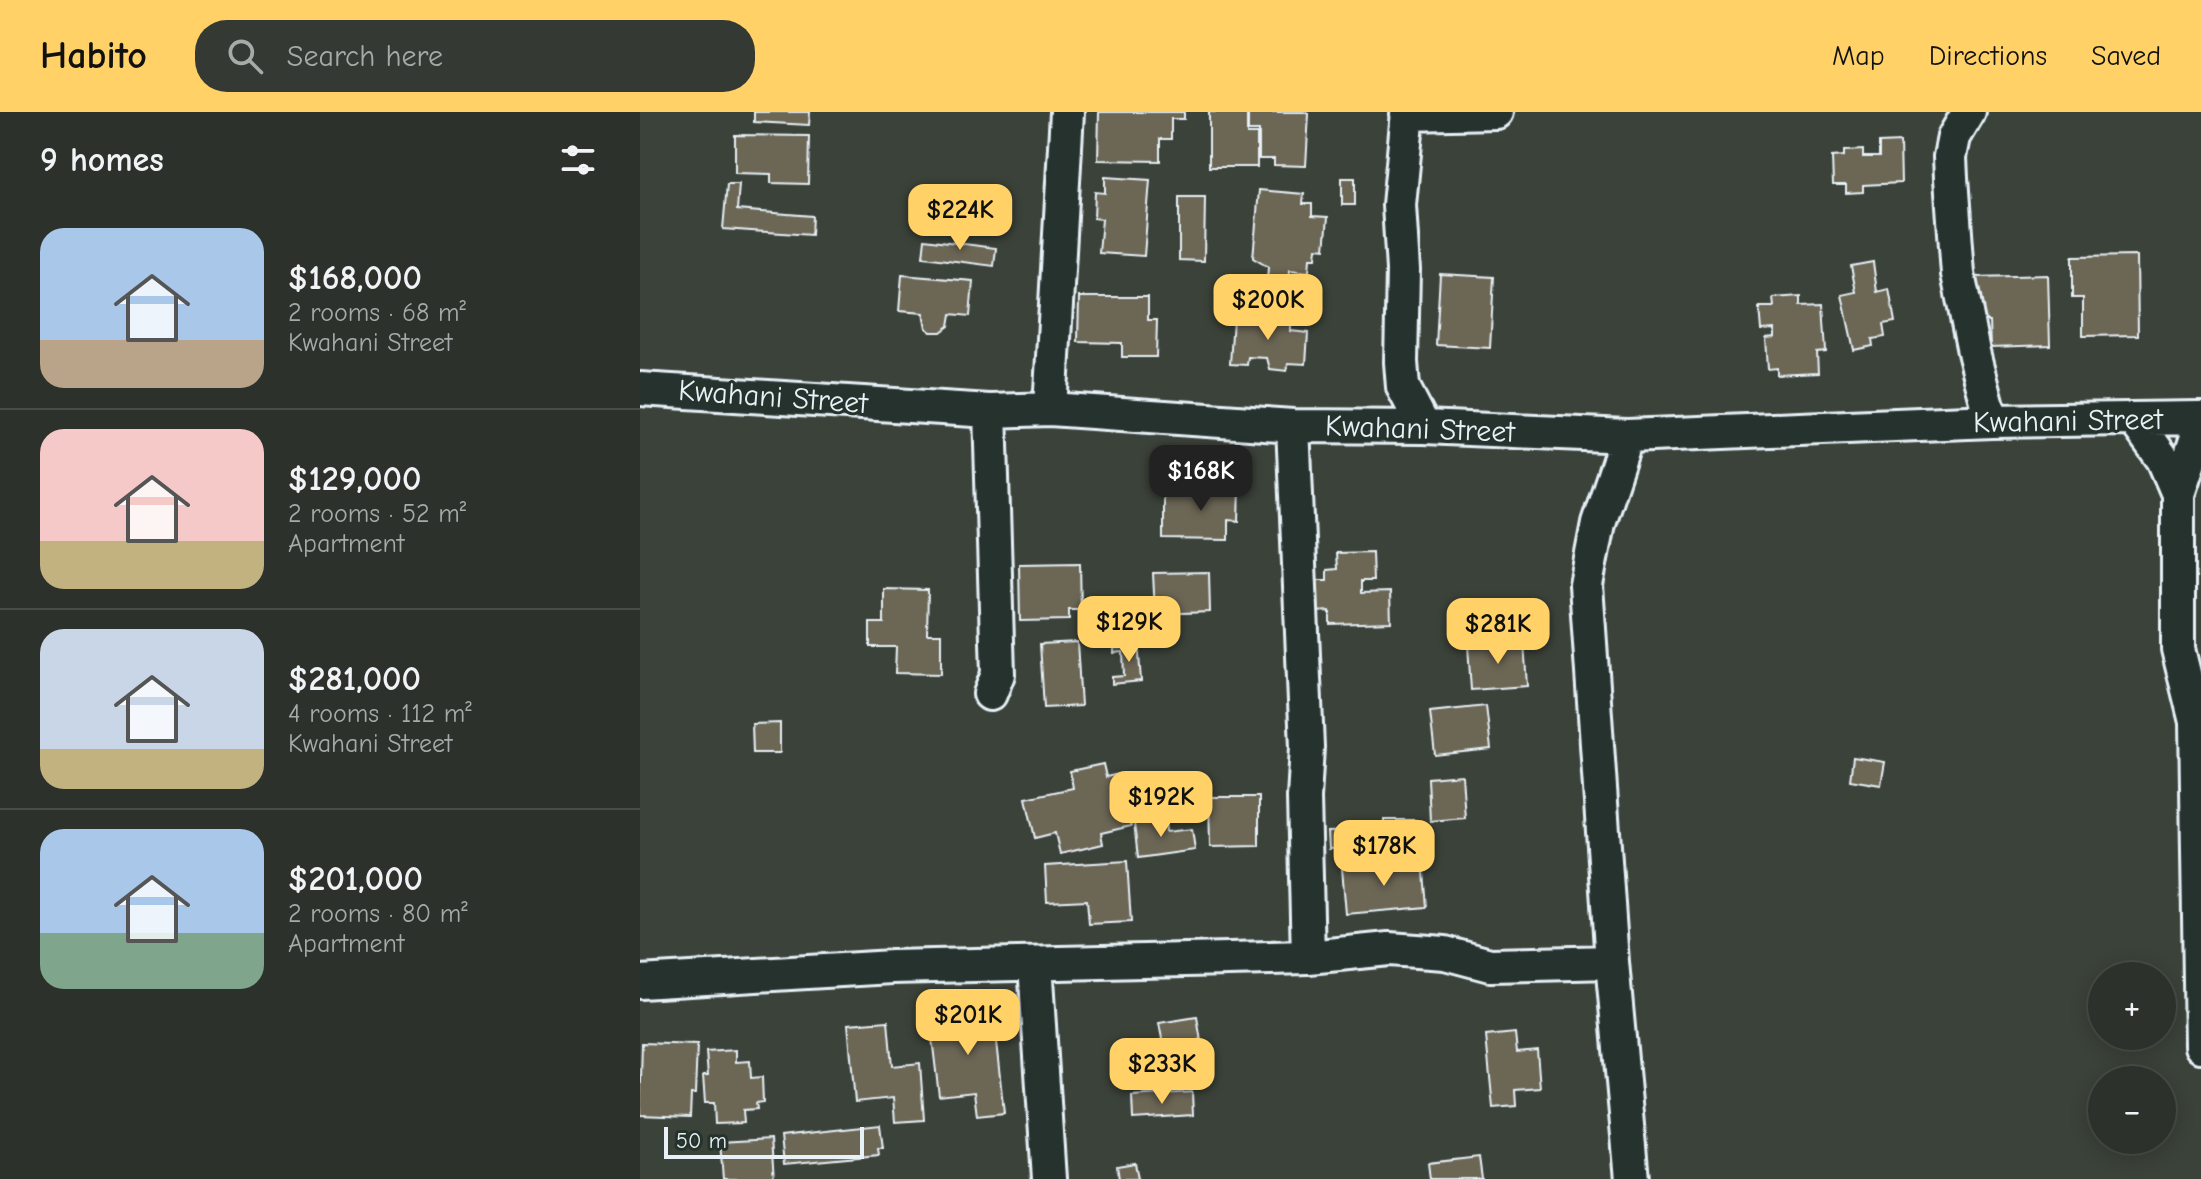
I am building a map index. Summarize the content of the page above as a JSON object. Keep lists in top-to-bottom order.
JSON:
{
  "streets": {
    "street": ["Kwahani Street"]
  },
  "scale_bar": "50 m",
  "page": {
    "header": "Habito",
    "search": "Search here",
    "nav": ["Map", "Directions", "Saved"],
    "heading": "9 homes",
    "price": [
      "$224K",
      "$200K",
      "$168K",
      "$129K",
      "$281K",
      "$192K",
      "$178K",
      "$201K",
      "$233K"
    ],
    "list": [
      {
        "name": "$168,000",
        "note": "2 rooms · 68 m² · Kwahani Street"
      },
      {
        "name": "$129,000",
        "note": "2 rooms · 52 m² · Apartment"
      },
      {
        "name": "$281,000",
        "note": "4 rooms · 112 m² · Kwahani Street"
      },
      {
        "name": "$201,000",
        "note": "2 rooms · 80 m² · Apartment"
      }
    ],
    "map_buttons": ["+", "−"],
    "scale": "50 m"
  }
}
